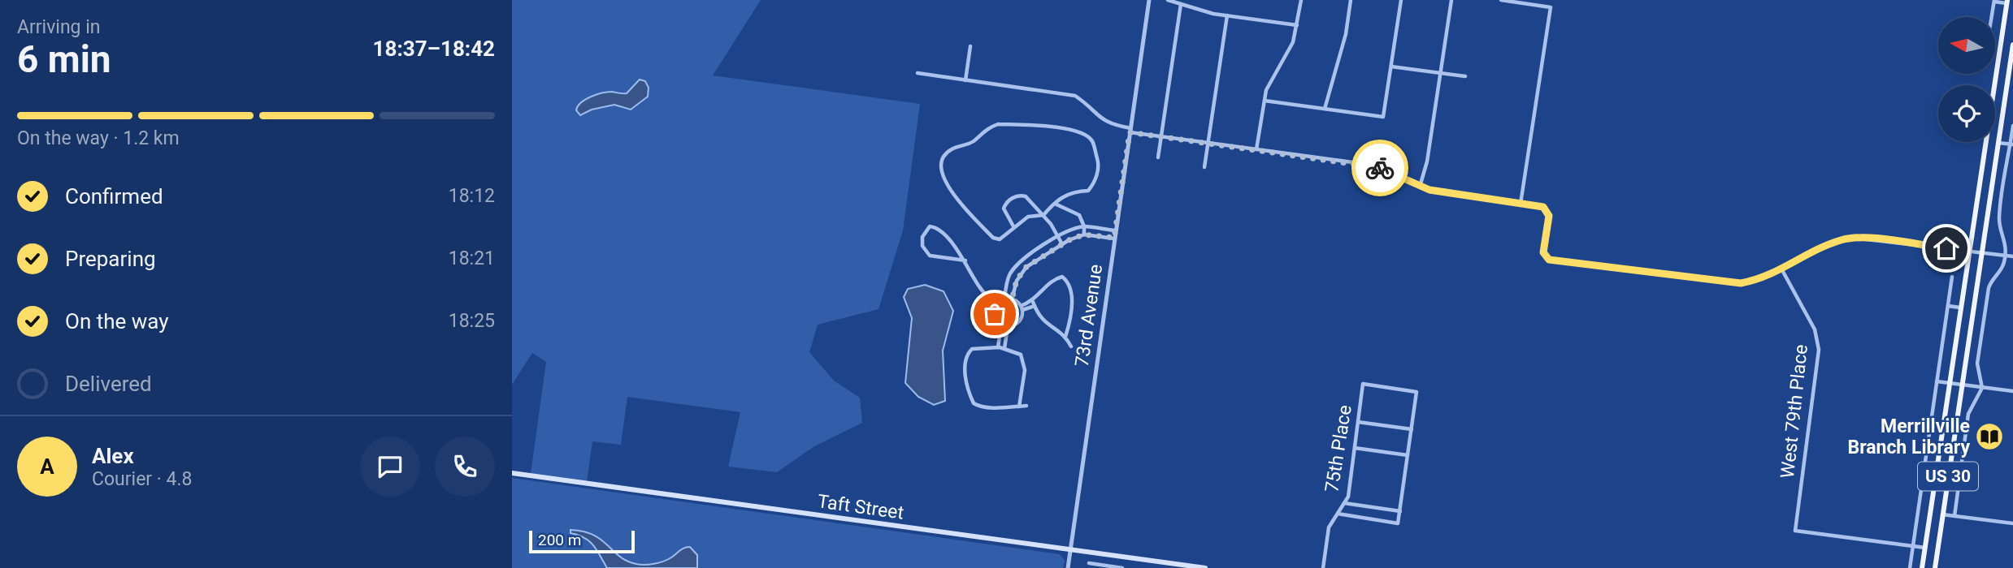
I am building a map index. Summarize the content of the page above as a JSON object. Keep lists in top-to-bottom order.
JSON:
{
  "streets": {
    "main road": ["US 30", "Taft Street"],
    "street": ["73rd Avenue", "West 79th Place", "75th Place"]
  },
  "crossings": [
    ["73rd Avenue", "Taft Street"]
  ],
  "places": {
    "library": ["Merrillville Branch Library"]
  },
  "scale_bar": "200 m",
  "north": "left",
  "page": {
    "heading": ["6 min", "Arriving in", "18:37–18:42"],
    "panel": ["Alex", "Courier · 4.8"],
    "bar": "On the way · 1.2 km",
    "list": [
      ["Confirmed", "18:12"],
      ["Preparing", "18:21"],
      ["On the way", "18:25"],
      "Delivered"
    ],
    "round": "A",
    "scale": "200 m"
  }
}
